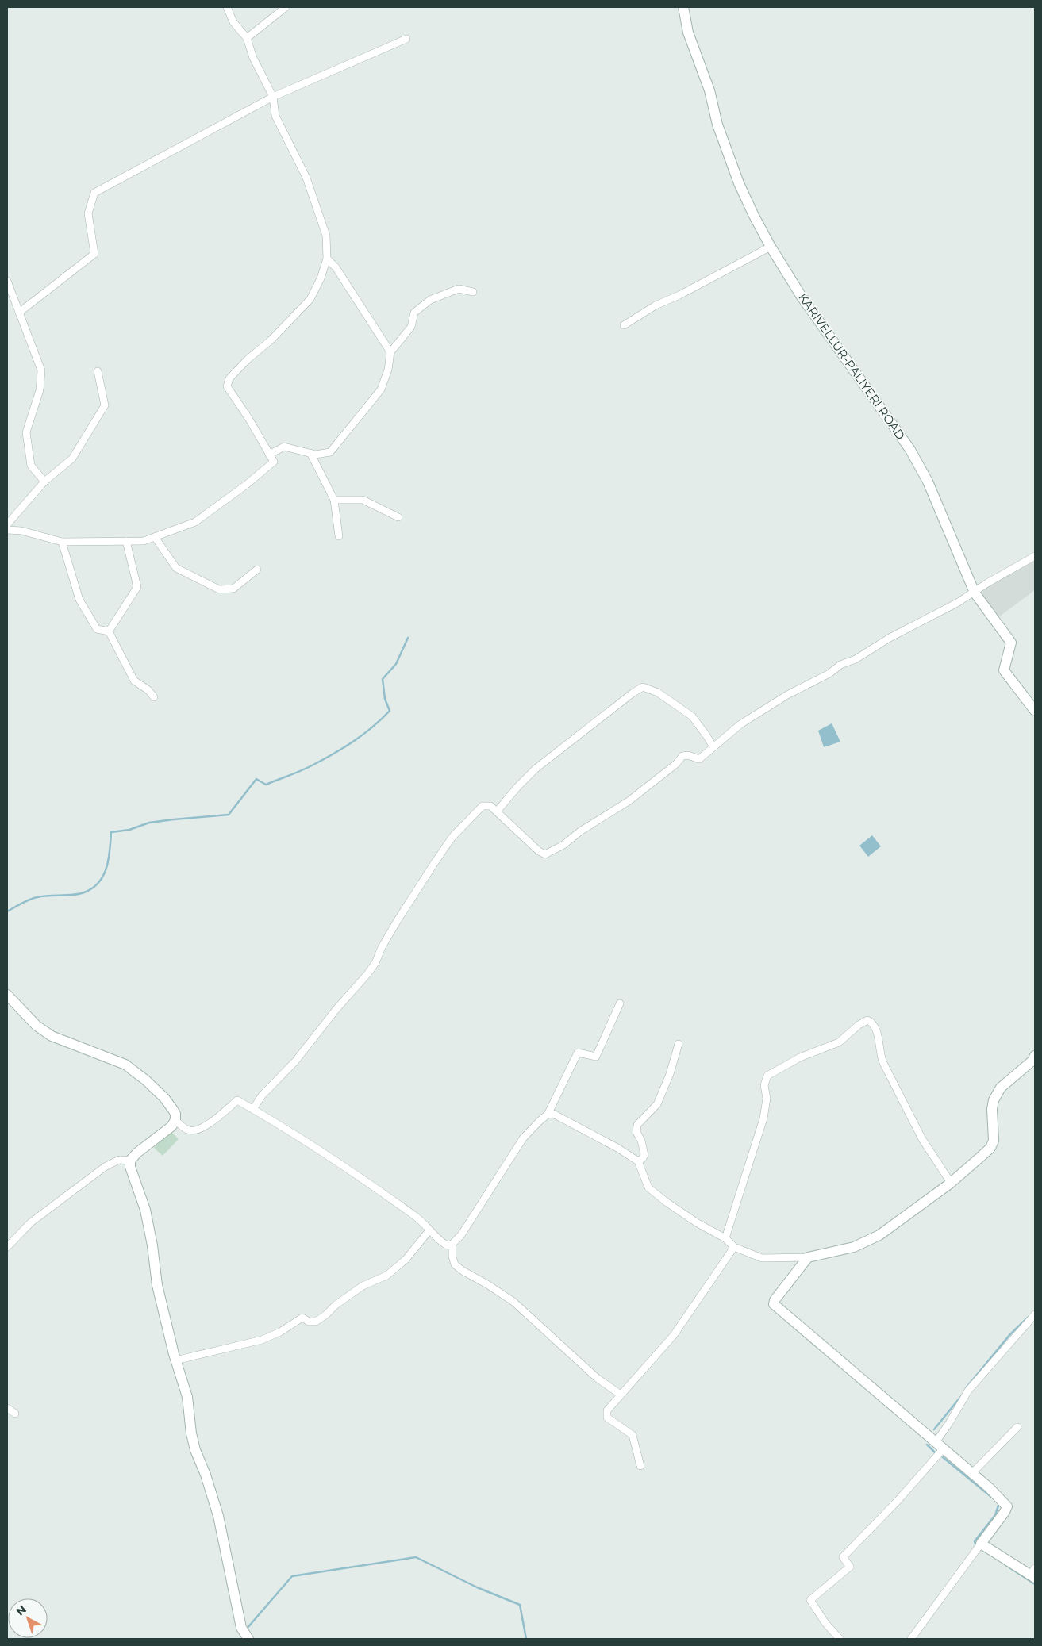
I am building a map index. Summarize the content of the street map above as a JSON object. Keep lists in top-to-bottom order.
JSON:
{
  "streets": {
    "main road": ["KARIVELLUR-PALIYERI ROAD"]
  },
  "north": "top left"
}
